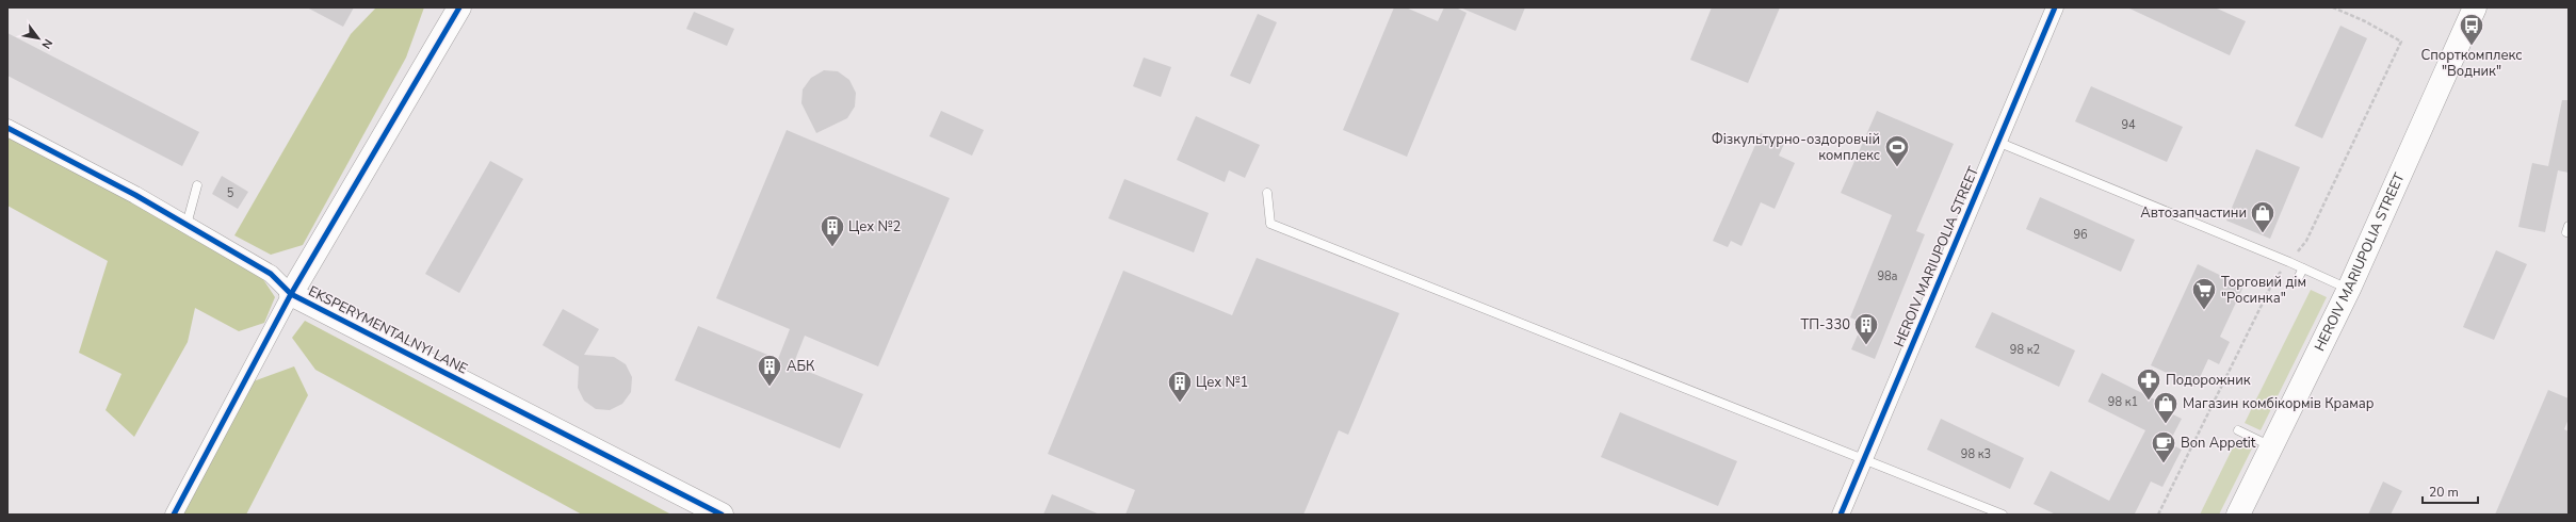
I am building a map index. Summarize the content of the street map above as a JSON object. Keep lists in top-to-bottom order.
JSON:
{
  "streets": {
    "street": ["HEROIV MARIUPOLIA STREET", "EKSPERYMENTALNYI LANE"]
  },
  "places": {
    "bus stop": ["Спорткомплекс \"Водник\""],
    "sports": ["Фізкультурно-оздоровчій комплекс"],
    "shop": ["Автозапчастини", "Магазин комбікормів Крамар"],
    "building": [
      "Цех №2",
      "ТП-330",
      "АБК",
      "Цех №1"
    ],
    "supermarket": ["Торговий дім \"Росинка\""],
    "pharmacy": ["Подорожник"],
    "cafe": ["Bon Appetit"]
  },
  "house_numbers": [
    "94",
    "5",
    "96",
    "98а",
    "98 к2",
    "98 к1",
    "98 к3"
  ],
  "scale_bar": "20 m",
  "north": "bottom right"
}
